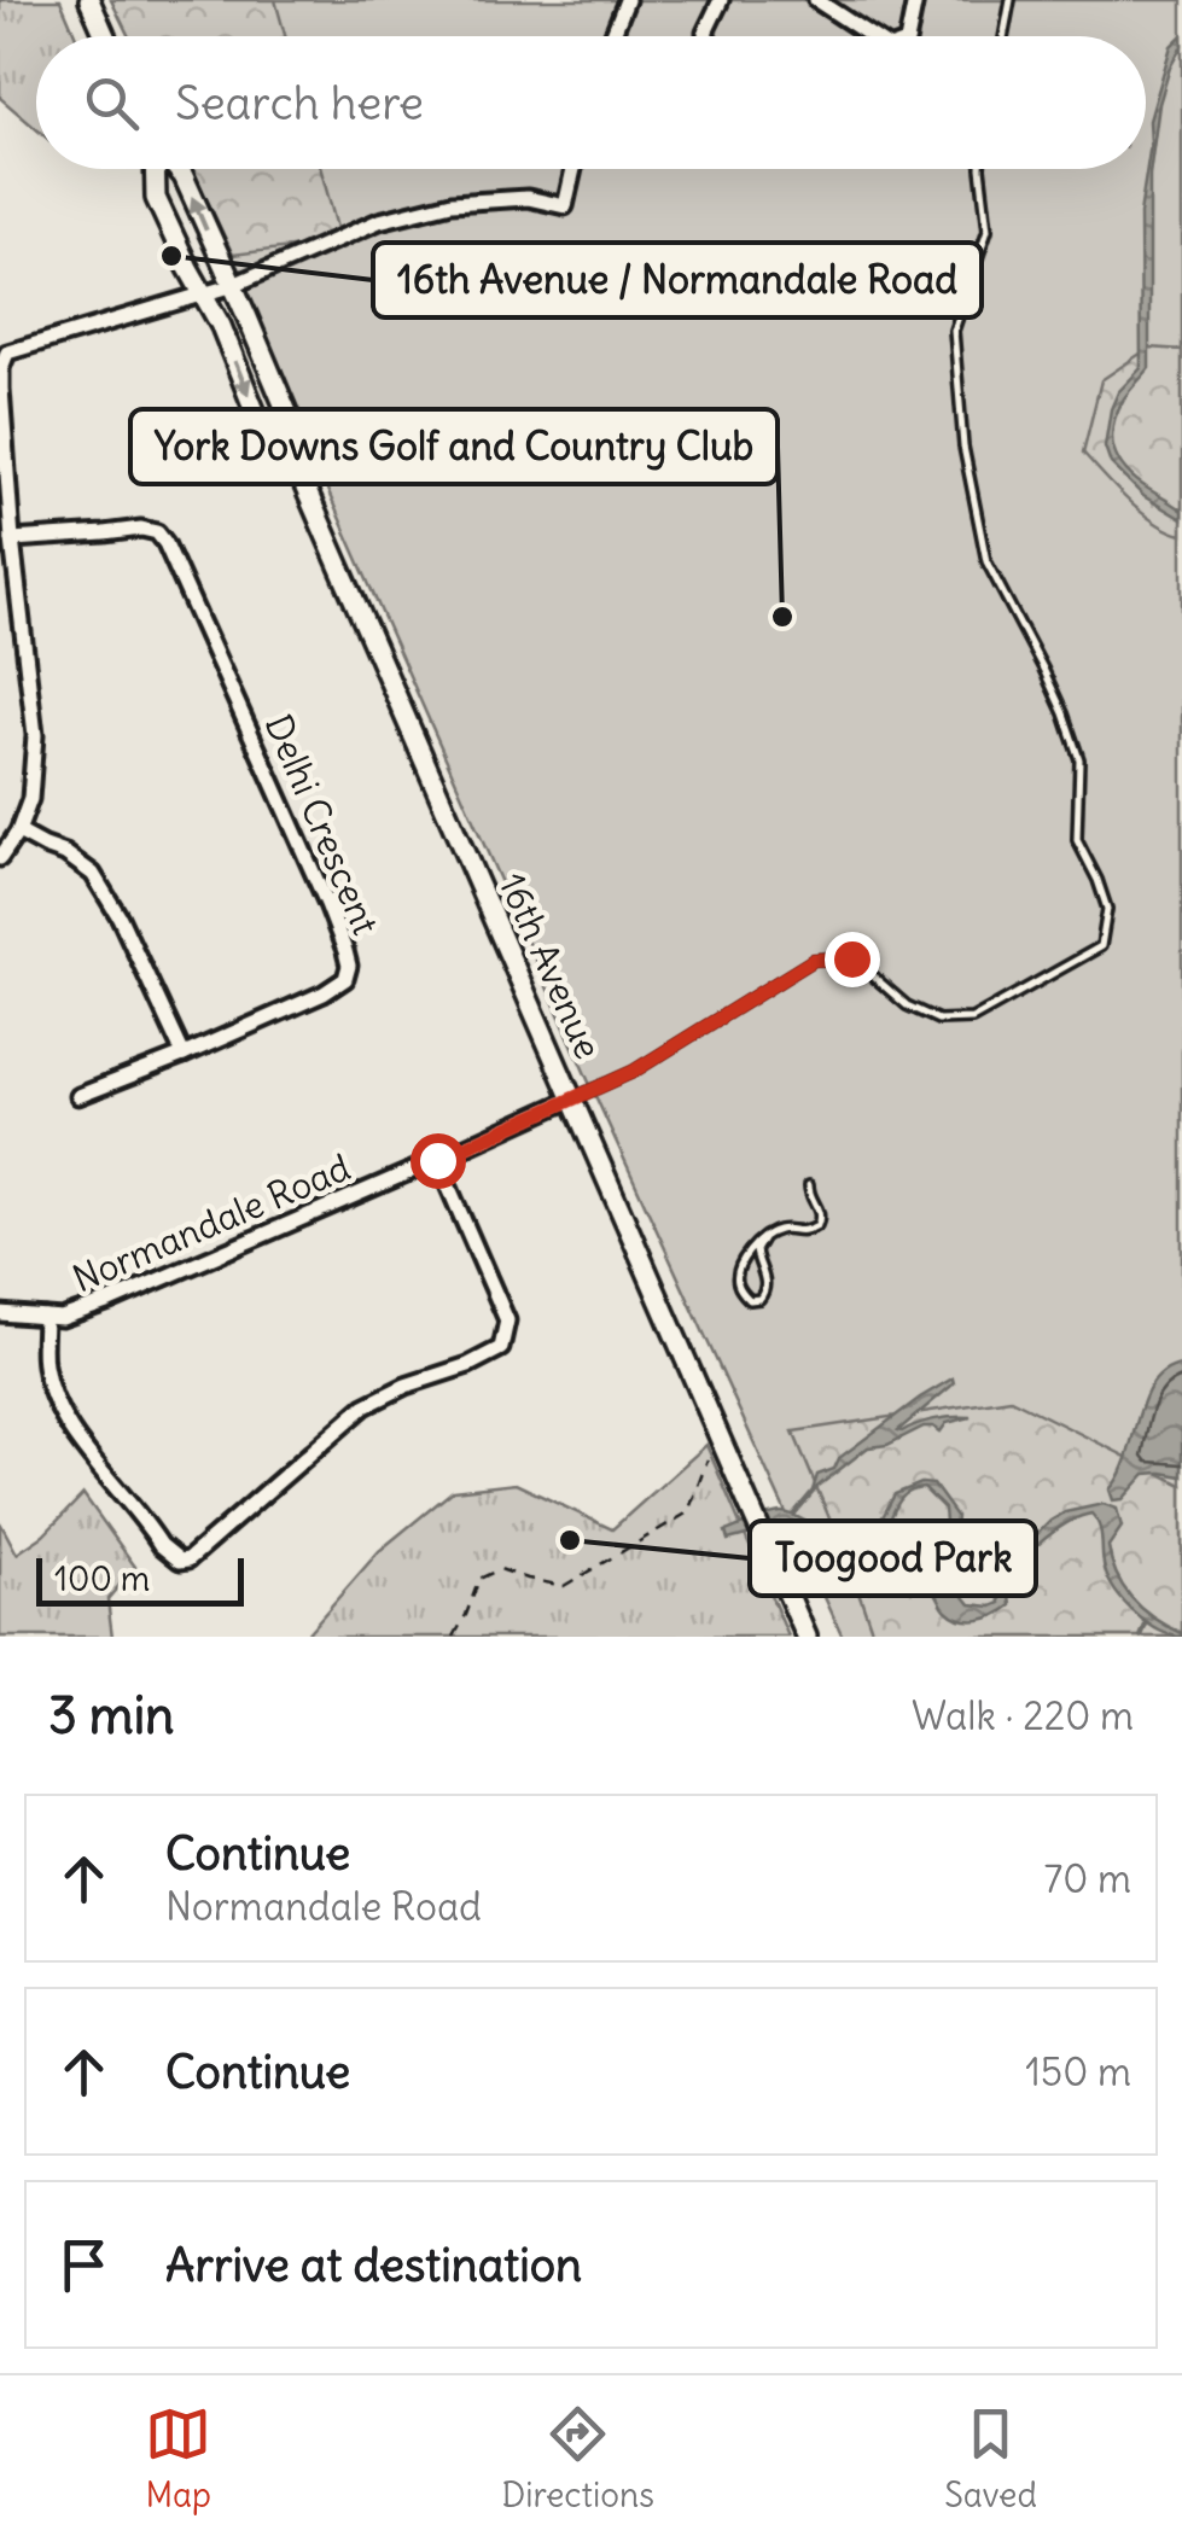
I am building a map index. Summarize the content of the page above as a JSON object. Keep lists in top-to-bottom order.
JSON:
{
  "streets": {
    "main road": ["16th Avenue"],
    "street": ["Delhi Crescent", "Normandale Road"]
  },
  "crossings": [
    ["16th Avenue", "Normandale Road"]
  ],
  "places": ["16th Avenue / Normandale Road", "York Downs Golf and Country Club", "Toogood Park"],
  "scale_bar": "100 m",
  "page": {
    "search": "Search here",
    "scale": "100 m",
    "heading": ["3 min", "Walk · 220 m"],
    "list": [
      ["Continue", "Normandale Road", "70 m"],
      ["Continue", "150 m"],
      "Arrive at destination"
    ],
    "nav": ["Map", "Directions", "Saved"]
  }
}
